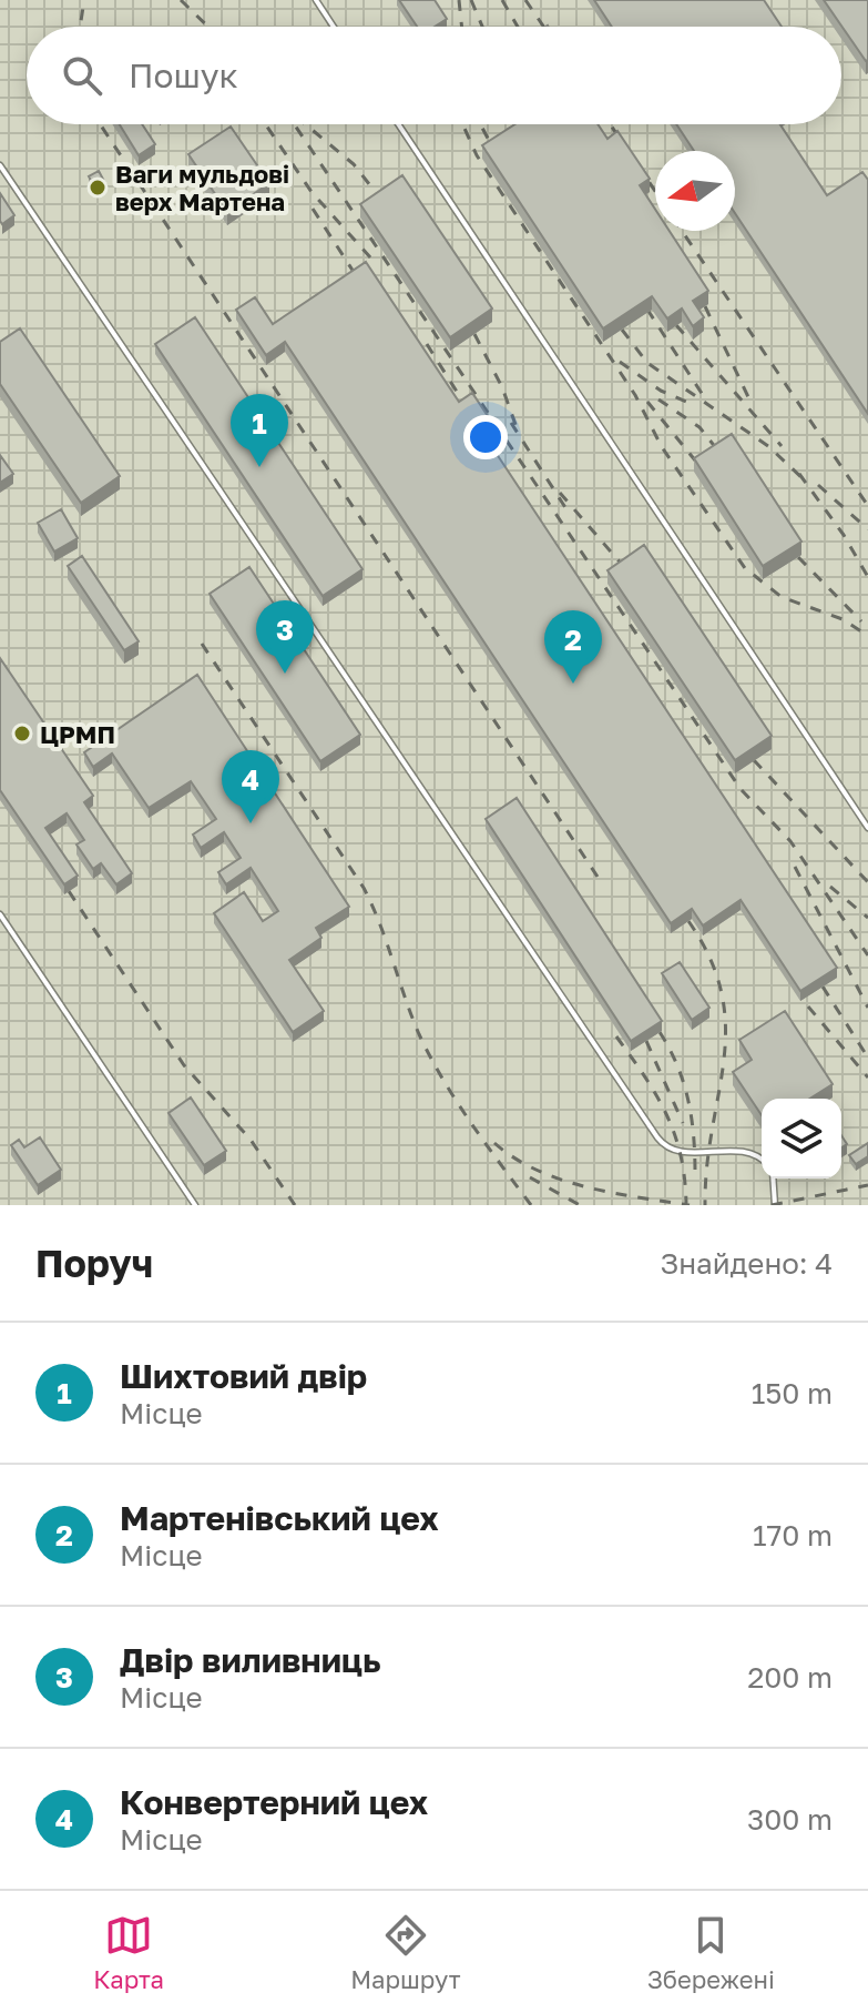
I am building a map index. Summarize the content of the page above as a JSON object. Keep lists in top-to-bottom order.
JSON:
{
  "places": ["Ваги мульдові верх Мартена", "ЦРМП"],
  "north": "left",
  "page": {
    "search": "Пошук",
    "pins": [
      "1",
      "3",
      "2",
      "4"
    ],
    "heading": ["Поруч", "Знайдено: 4"],
    "list": [
      {
        "mark": "1",
        "name": "Шихтовий двір",
        "note": "Місце",
        "value": "150 m"
      },
      {
        "mark": "2",
        "name": "Мартенівський цех",
        "note": "Місце",
        "value": "170 m"
      },
      {
        "mark": "3",
        "name": "Двір виливниць",
        "note": "Місце",
        "value": "200 m"
      },
      {
        "mark": "4",
        "name": "Конвертерний цех",
        "note": "Місце",
        "value": "300 m"
      }
    ],
    "nav": ["Карта", "Маршрут", "Збережені"]
  }
}
